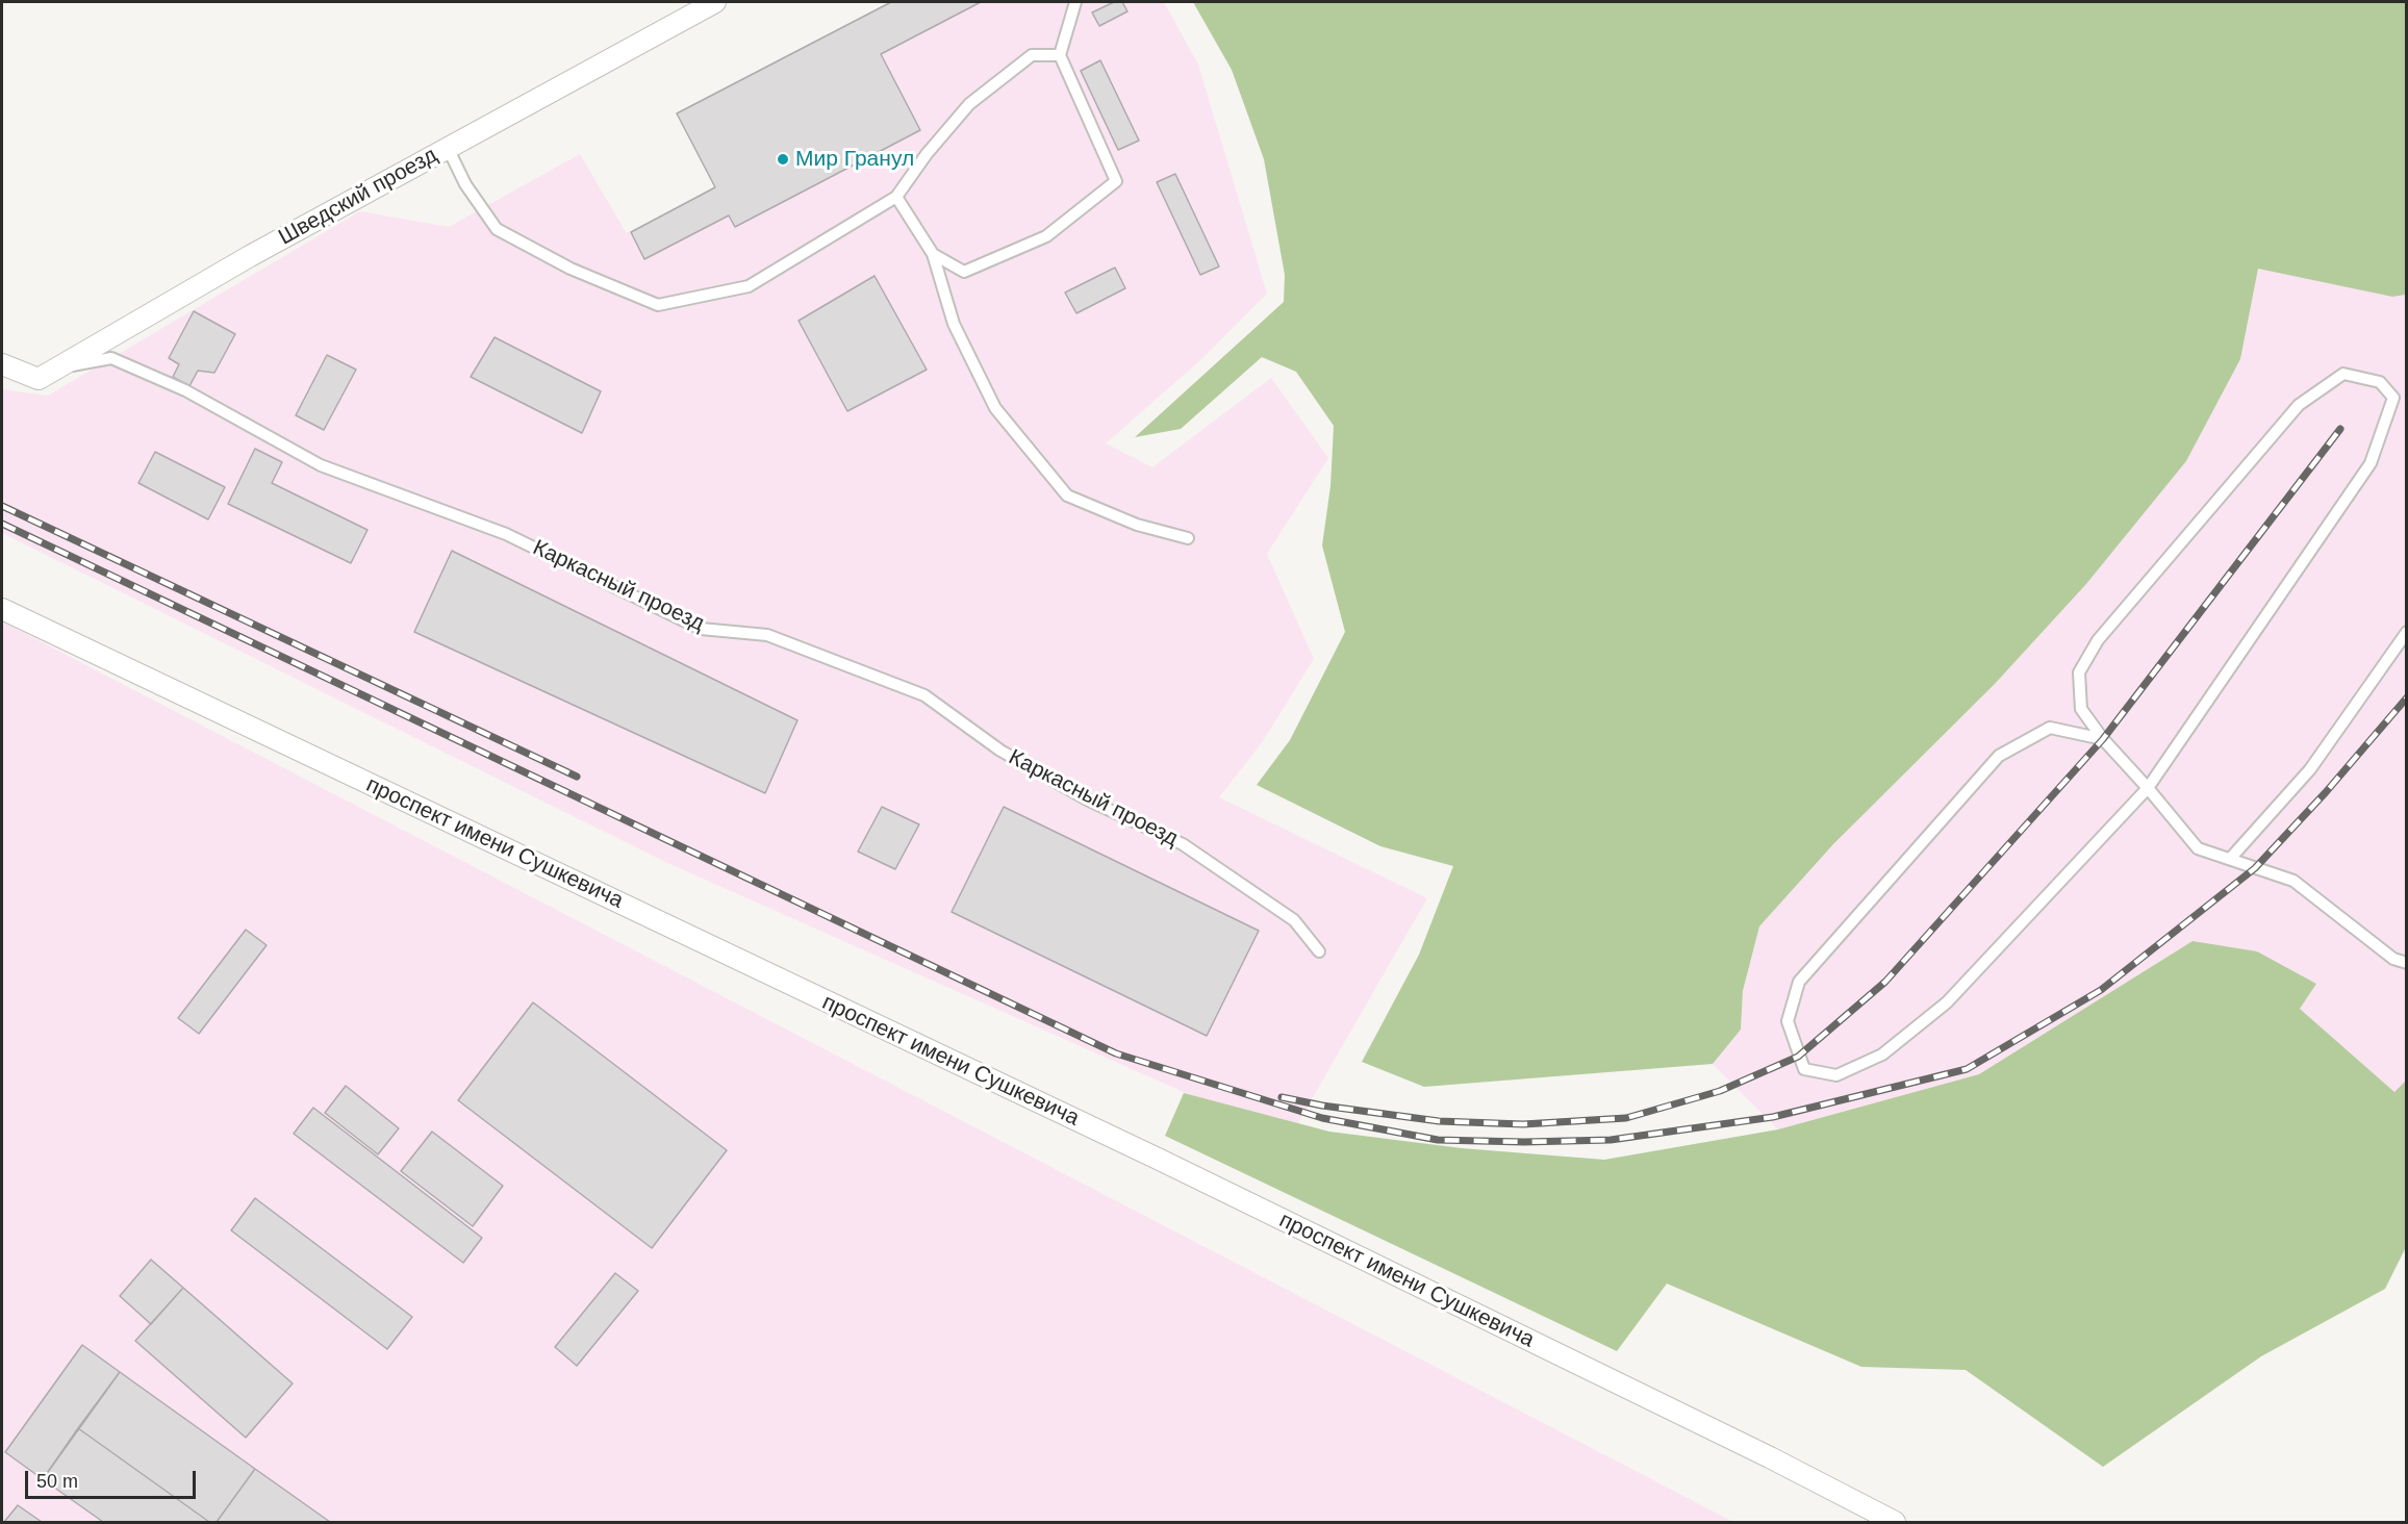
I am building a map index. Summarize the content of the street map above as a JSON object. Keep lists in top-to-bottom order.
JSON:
{
  "streets": {
    "street": ["Шведский проезд", "проспект имени Сушкевича"],
    "lane": ["Каркасный проезд"]
  },
  "crossings": [
    ["Шведский проезд", "Каркасный проезд"]
  ],
  "places": ["Мир Гранул"],
  "scale_bar": "50 m"
}
